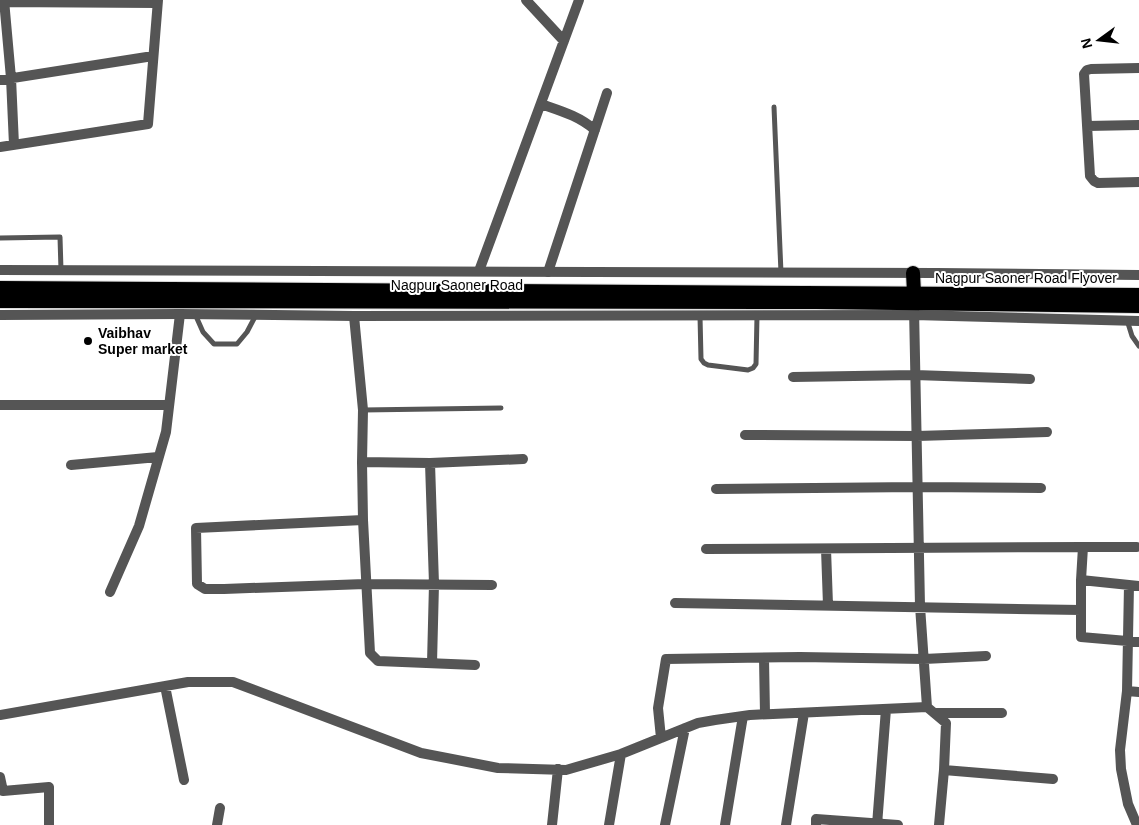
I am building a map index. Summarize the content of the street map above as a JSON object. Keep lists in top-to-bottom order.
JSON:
{
  "streets": {
    "highway": ["Nagpur Saoner Road Flyover", "Nagpur Saoner Road"]
  },
  "crossings": [
    ["Nagpur Saoner Road Flyover", "Nagpur Saoner Road"]
  ],
  "places": ["Vaibhav Super market"],
  "north": "left"
}
